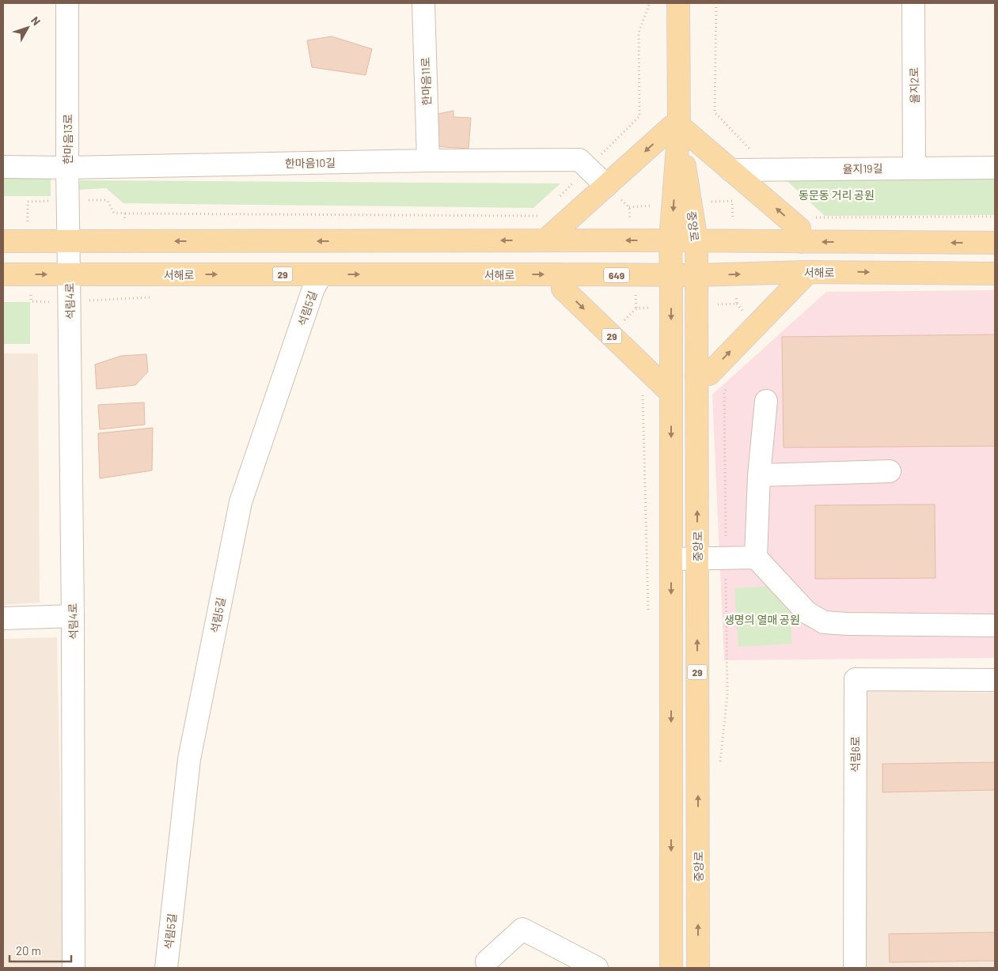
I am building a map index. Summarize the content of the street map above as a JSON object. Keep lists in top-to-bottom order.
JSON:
{
  "streets": {
    "main road": [
      "중앙로",
      "서해로",
      "29",
      "649"
    ],
    "street": [
      "한마음11로",
      "율지2로",
      "한마음13로",
      "한마음10길",
      "율지19길",
      "석림4로",
      "석림5길",
      "석림6로"
    ]
  },
  "crossings": [
    ["한마음11로", "한마음10길"],
    ["율지2로", "율지19길"],
    ["한마음13로", "한마음10길"],
    ["한마음13로", "서해로"],
    ["한마음13로", "석림4로"],
    ["중앙로", "서해로"],
    ["중앙로", "29"],
    ["서해로", "29"],
    ["서해로", "석림4로"],
    ["서해로", "석림5길"]
  ],
  "parks": ["동문동 거리 공원", "생명의 열매 공원"],
  "scale_bar": "20 m",
  "north": "top right"
}
